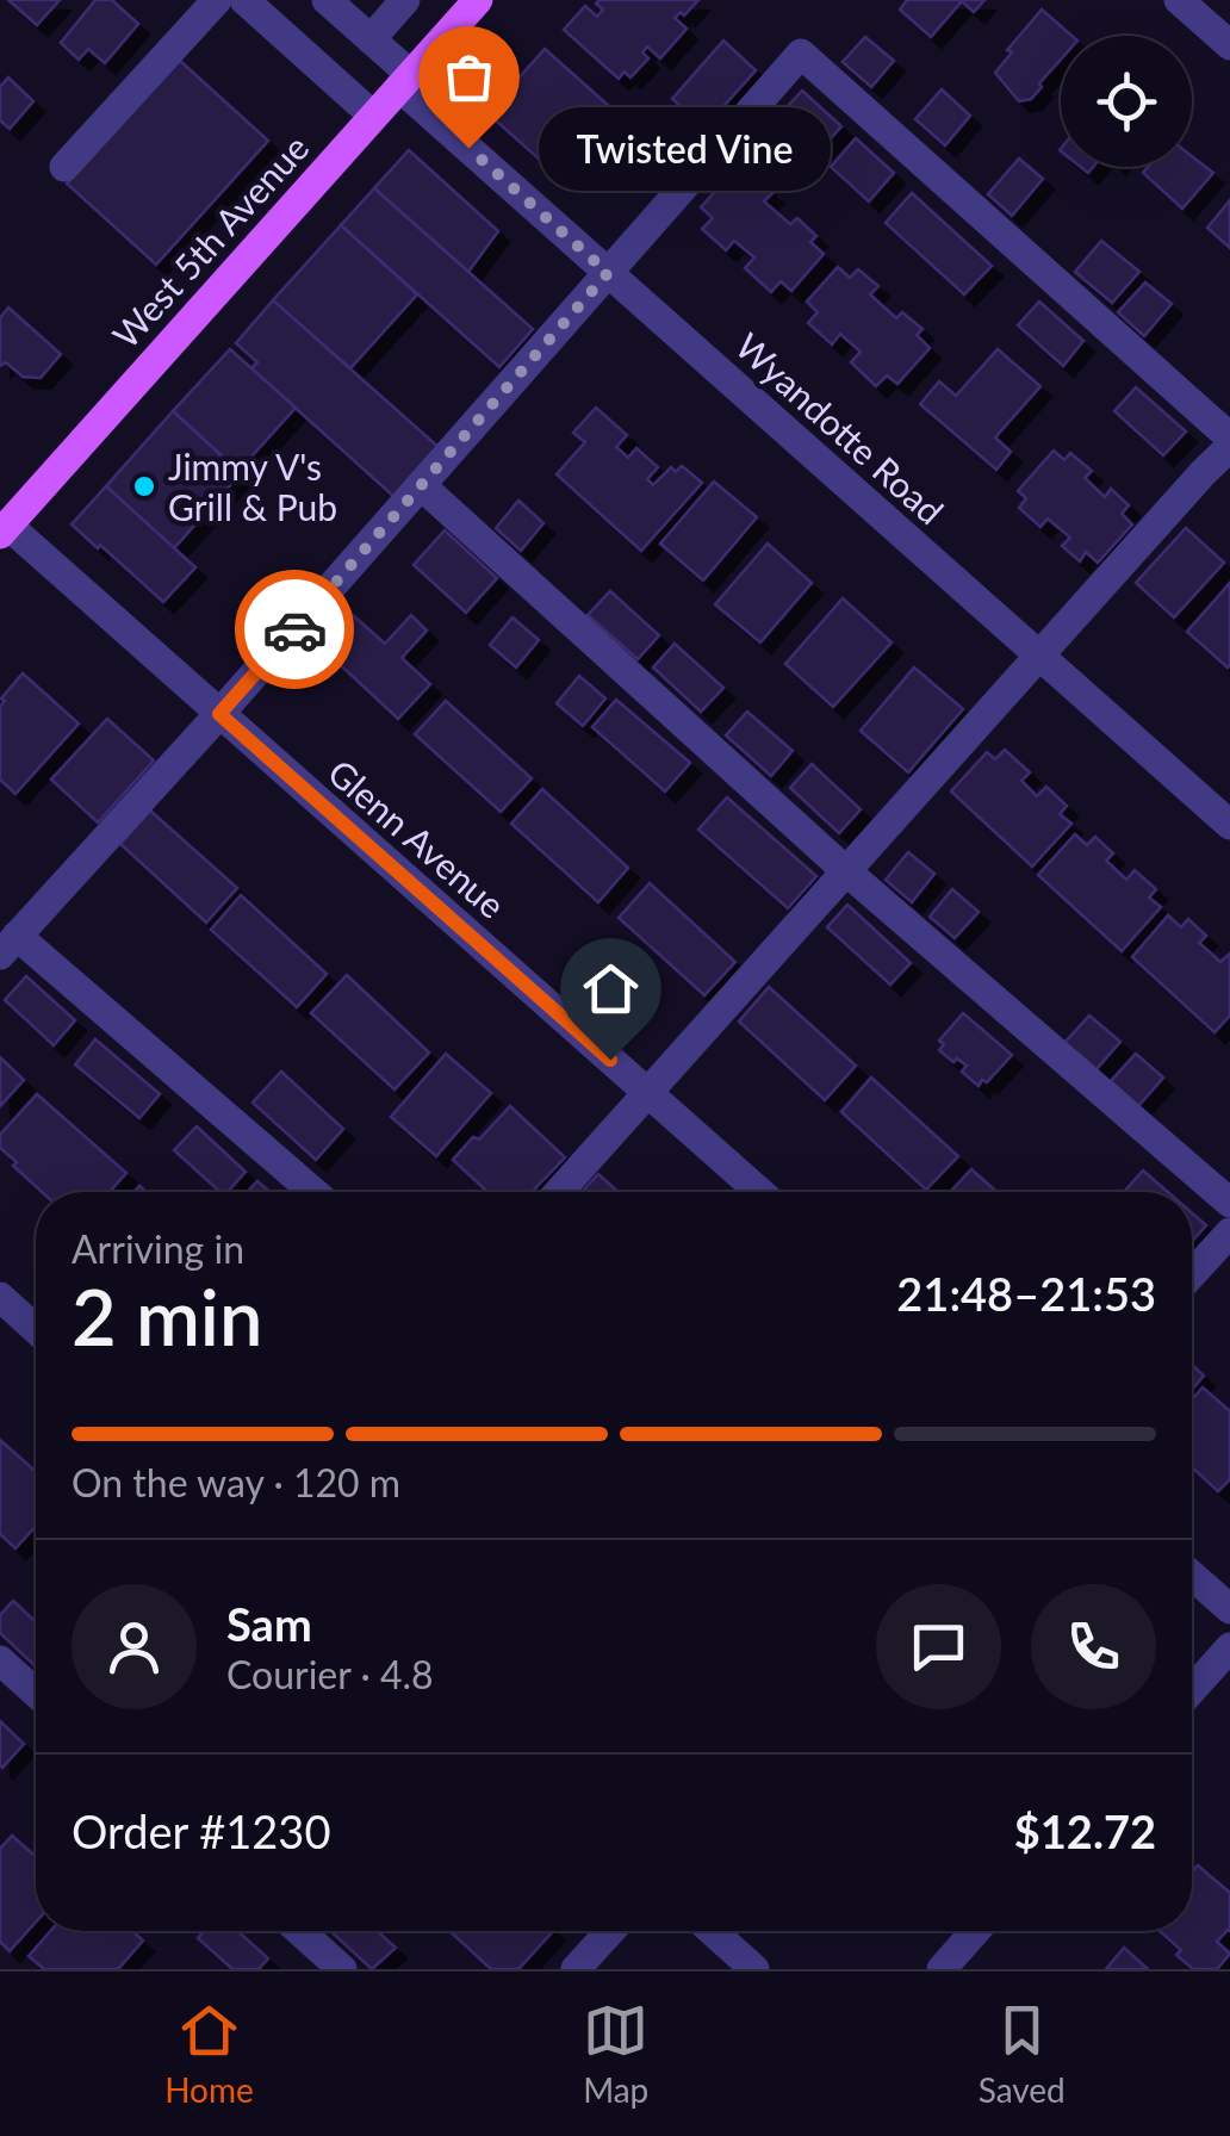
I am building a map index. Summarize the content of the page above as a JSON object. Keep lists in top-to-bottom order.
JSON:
{
  "streets": {
    "main road": ["West 5th Avenue"],
    "street": ["Wyandotte Road", "Glenn Avenue"]
  },
  "crossings": [
    ["West 5th Avenue", "Wyandotte Road"],
    ["West 5th Avenue", "Glenn Avenue"]
  ],
  "places": ["Twisted Vine", "Jimmy V's Grill & Pub"],
  "page": {
    "bubble": "Twisted Vine",
    "heading": ["2 min", "Arriving in", "21:48–21:53"],
    "panel": [
      "Sam",
      "Courier · 4.8",
      "Order #1230",
      "$12.72"
    ],
    "bar": "On the way · 120 m",
    "tabs": ["Home", "Map", "Saved"]
  }
}
